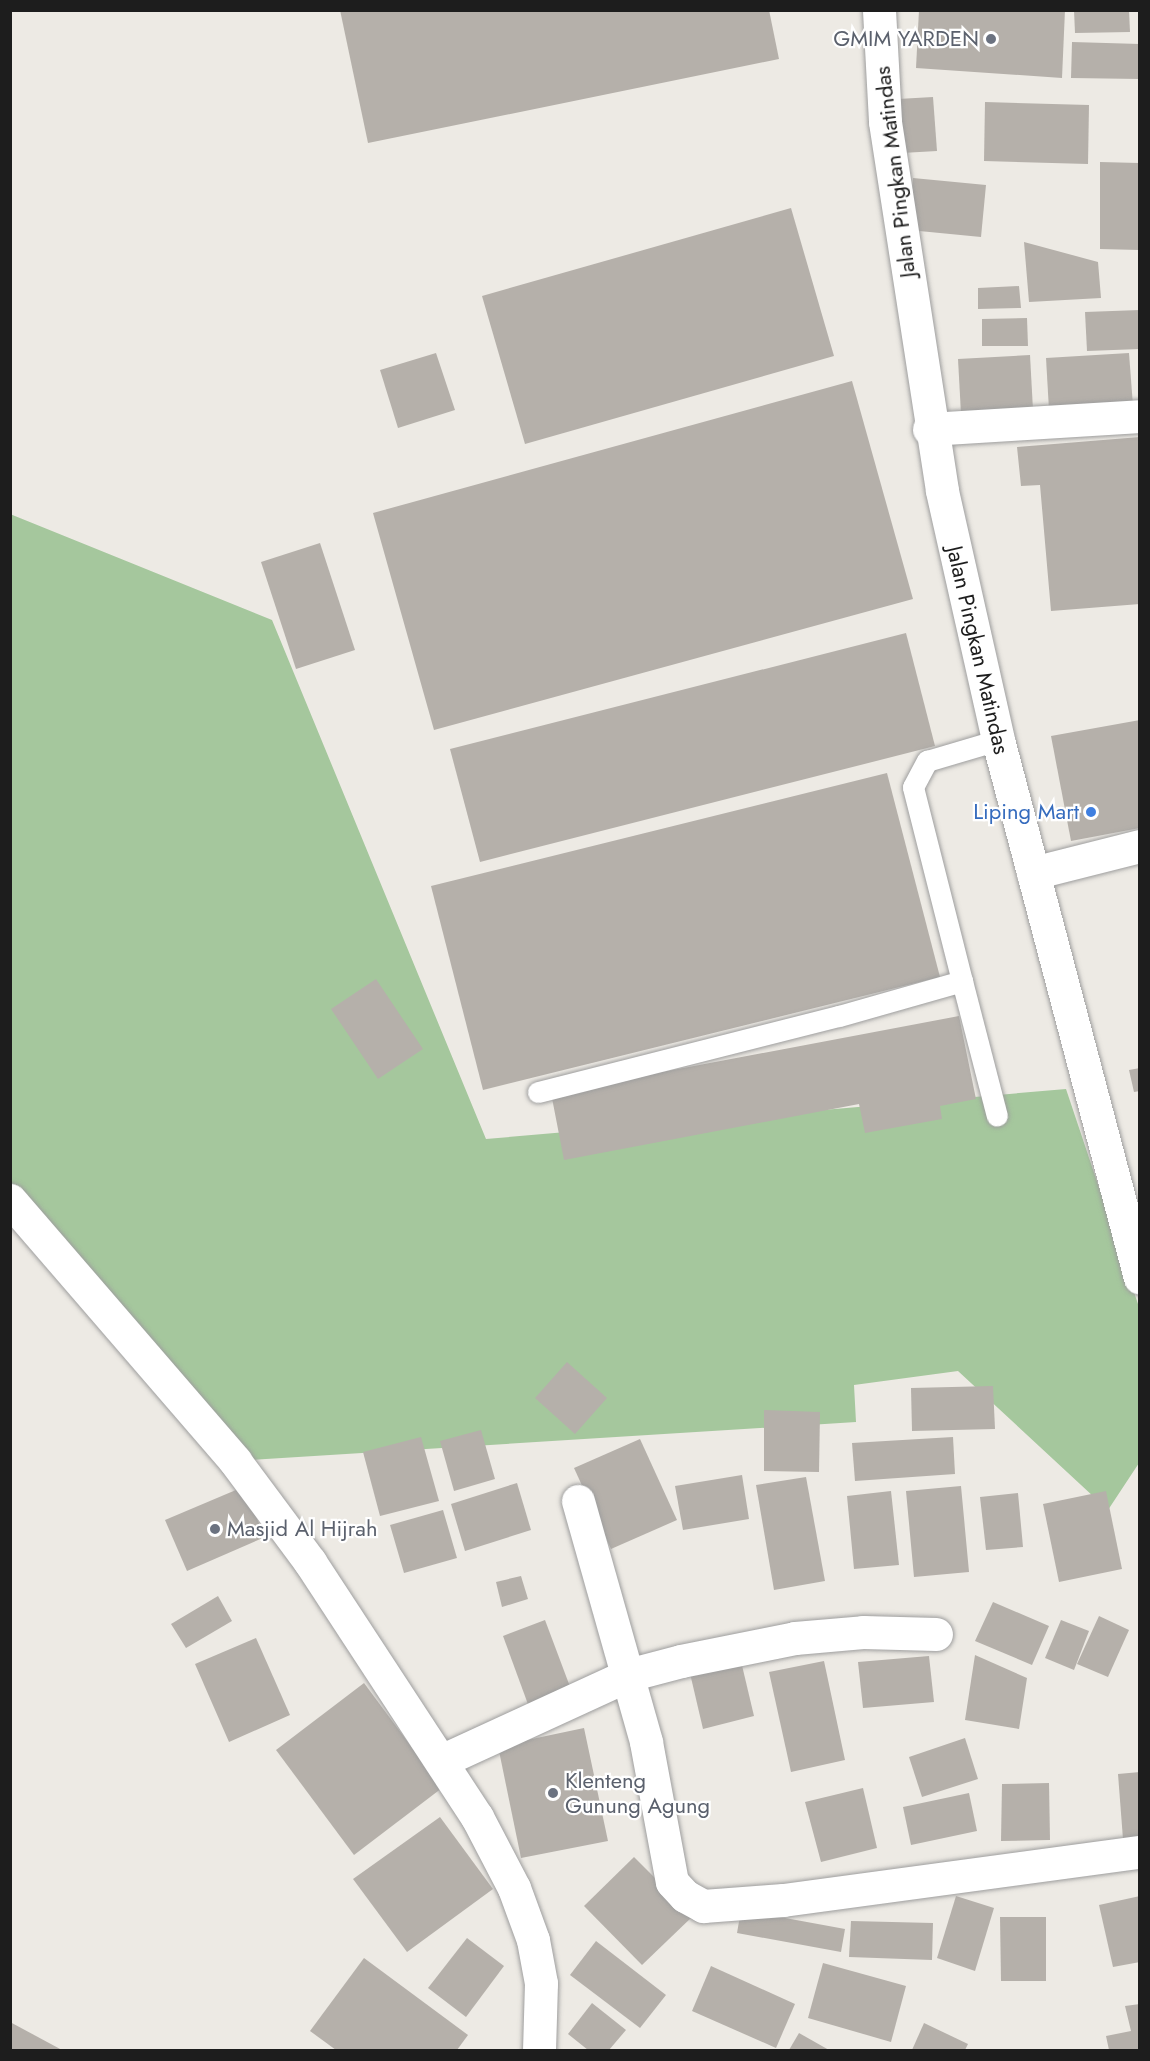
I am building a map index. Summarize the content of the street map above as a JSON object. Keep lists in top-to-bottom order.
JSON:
{
  "streets": {
    "street": ["Jalan Pingkan Matindas"]
  },
  "places": [
    "GMIM YARDEN",
    "Liping Mart",
    "Masjid Al Hijrah",
    "Klenteng Gunung Agung"
  ]
}
